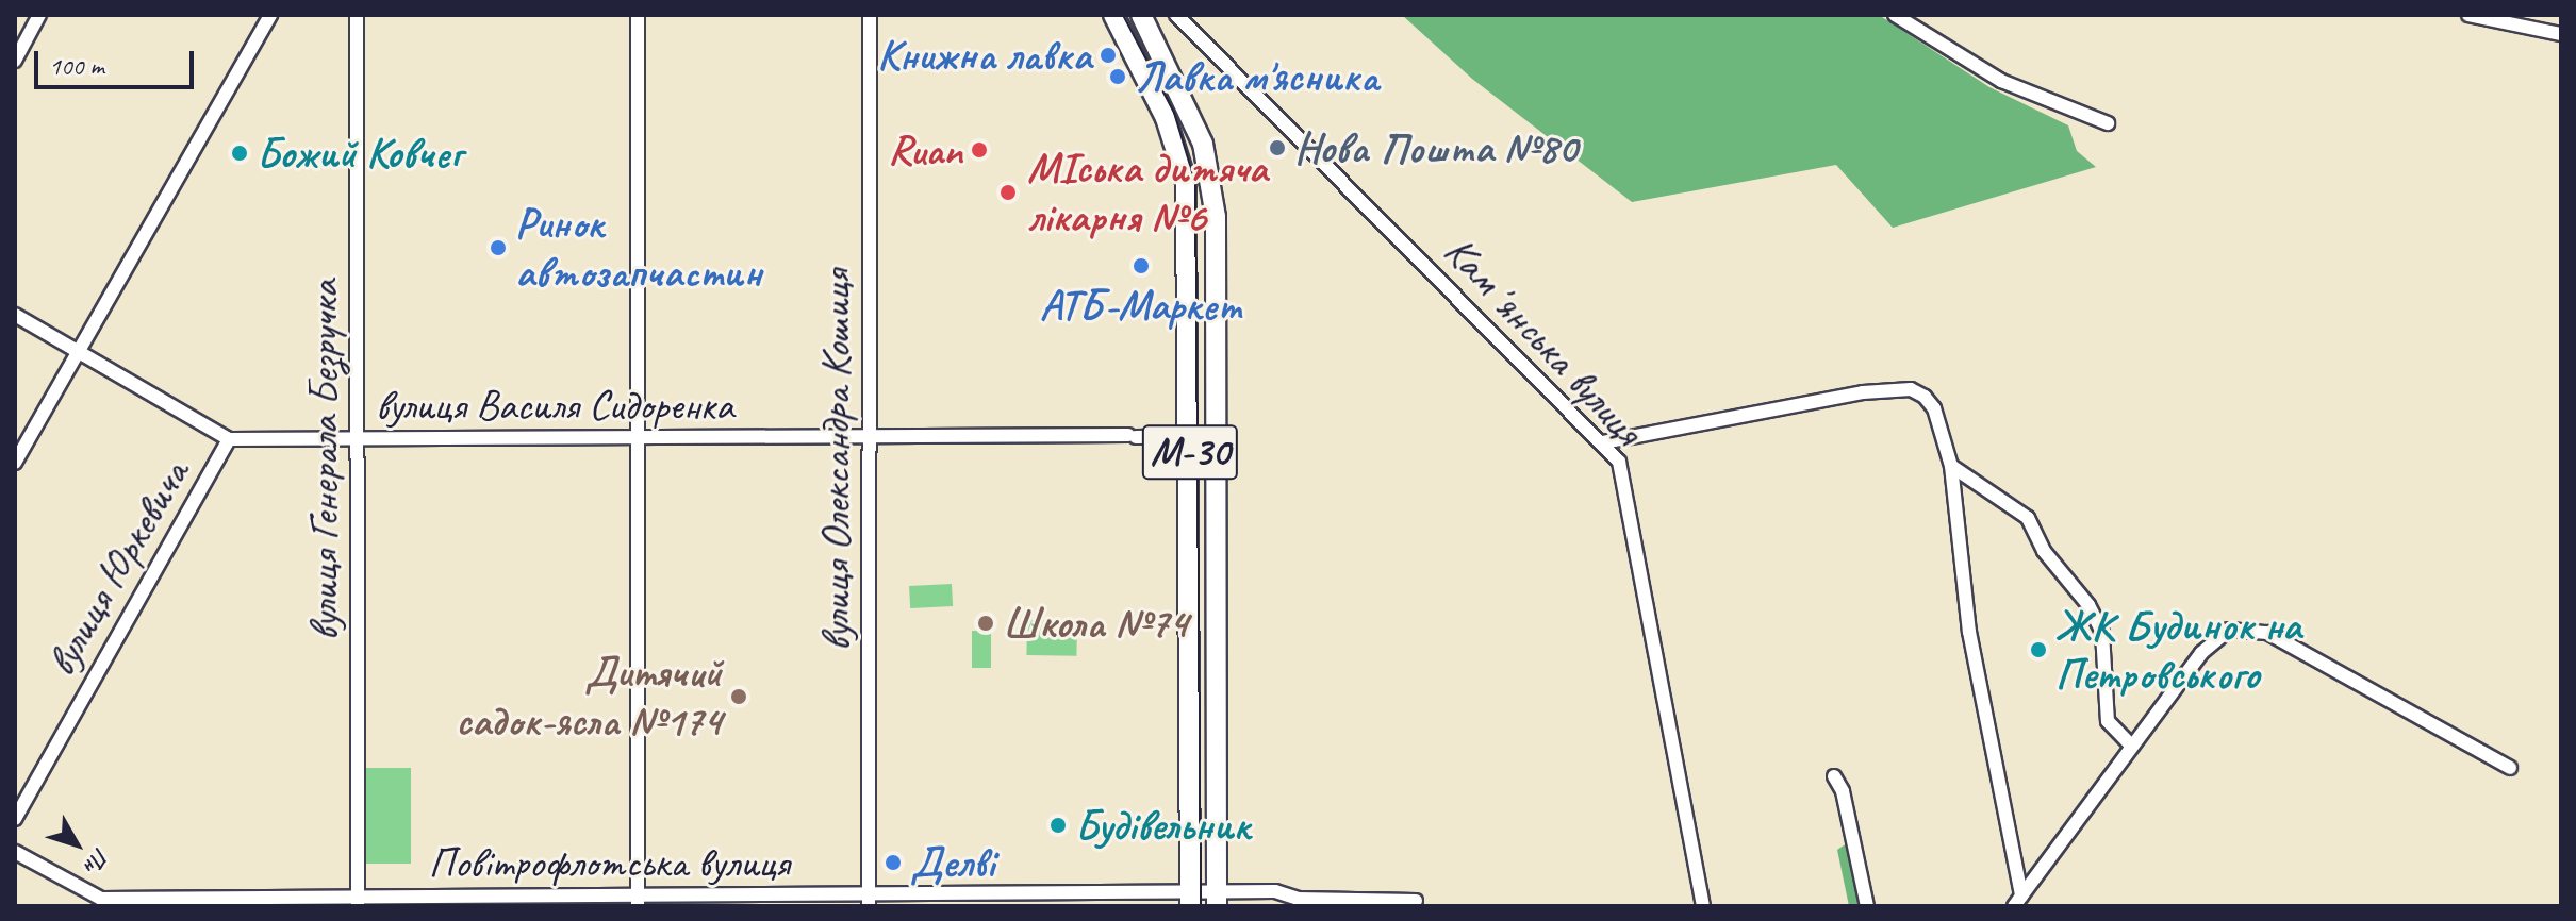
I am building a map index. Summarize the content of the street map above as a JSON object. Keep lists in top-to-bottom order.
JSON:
{
  "streets": {
    "highway": ["М-30"],
    "street": [
      "Камʼянська вулиця",
      "вулиця Василя Сидоренка",
      "вулиця Генерала Безручка",
      "вулиця Олександра Кошиця",
      "вулиця Юркевича",
      "Повітрофлотська вулиця"
    ]
  },
  "crossings": [
    ["вулиця Василя Сидоренка", "М-30"],
    ["вулиця Василя Сидоренка", "вулиця Генерала Безручка"],
    ["вулиця Василя Сидоренка", "вулиця Олександра Кошиця"],
    ["вулиця Василя Сидоренка", "вулиця Юркевича"],
    ["М-30", "Повітрофлотська вулиця"],
    ["вулиця Генерала Безручка", "Повітрофлотська вулиця"],
    ["вулиця Олександра Кошиця", "Повітрофлотська вулиця"]
  ],
  "places": [
    "Книжна лавка",
    "Лавка м'ясника",
    "Нова Пошта №80",
    "Ruan",
    "Божий Ковчег",
    "МІська дитяча лікарня №6",
    "Ринок автозапчастин",
    "АТБ-Маркет",
    "Школа №74",
    "ЖК Будинок на Петровського",
    "Дитячий садок-ясла №174",
    "Будівельник",
    "Делві"
  ],
  "scale_bar": "100 m",
  "north": "bottom right"
}
